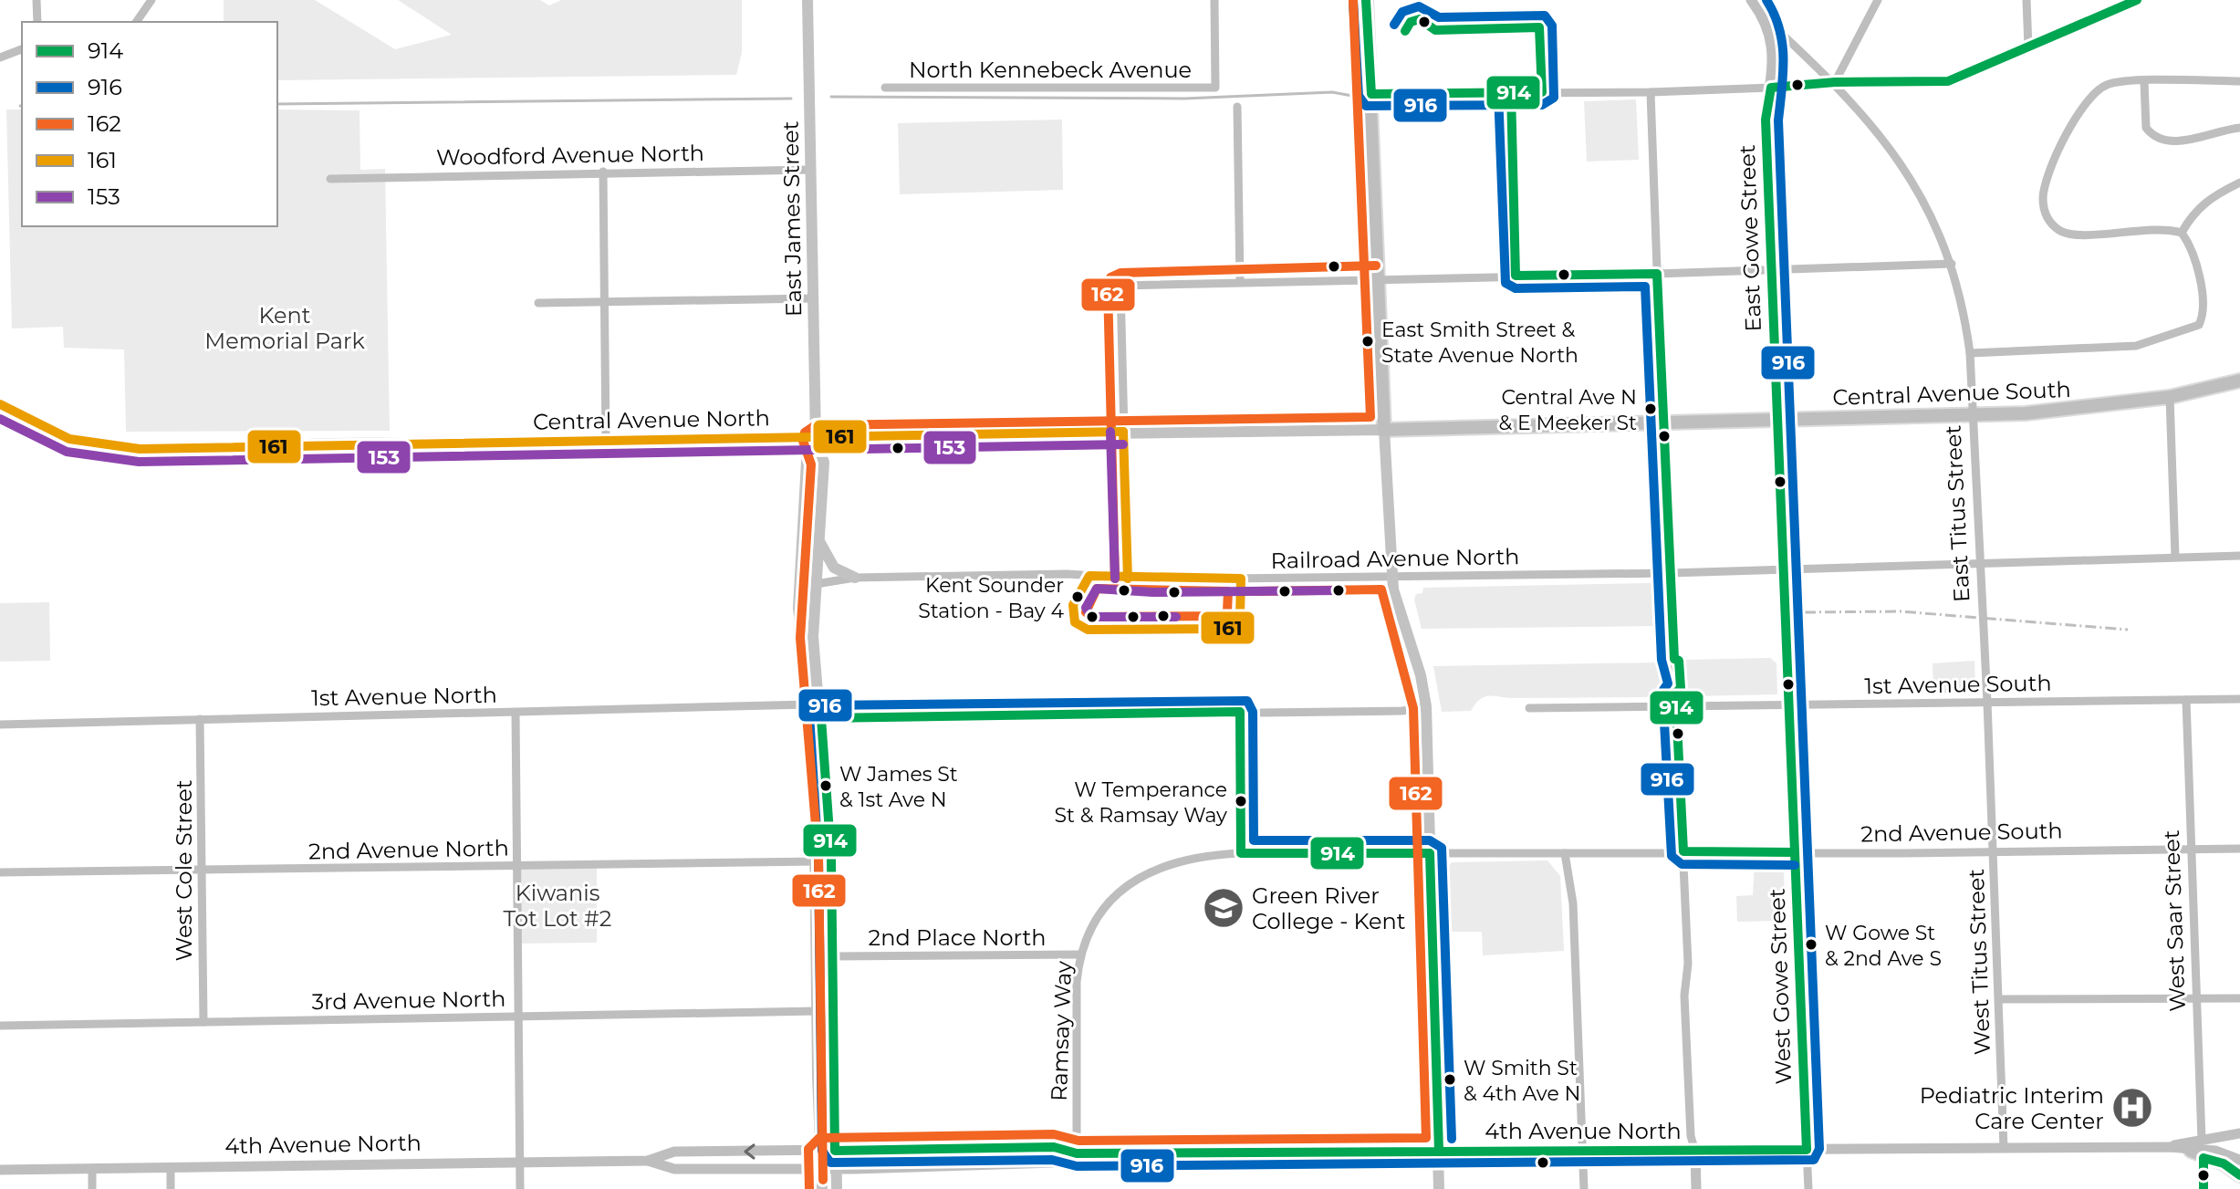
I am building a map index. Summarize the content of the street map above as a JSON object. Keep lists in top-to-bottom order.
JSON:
{
  "streets": {
    "main road": ["East James Street", "Central Avenue South", "Central Avenue North"],
    "street": [
      "North Kennebeck Avenue",
      "Woodford Avenue North",
      "East Gowe Street",
      "East Titus Street",
      "Railroad Avenue North",
      "1st Avenue South",
      "1st Avenue North",
      "2nd Avenue South",
      "2nd Avenue North",
      "West Cole Street",
      "West Saar Street",
      "2nd Place North",
      "West Titus Street",
      "West Gowe Street",
      "3rd Avenue North",
      "Ramsay Way",
      "4th Avenue North"
    ]
  },
  "crossings": [
    ["Woodford Avenue North", "East James Street"],
    ["East James Street", "Central Avenue North"],
    ["East James Street", "Railroad Avenue North"],
    ["East James Street", "1st Avenue North"],
    ["East James Street", "2nd Avenue North"],
    ["East James Street", "2nd Place North"],
    ["East Gowe Street", "Central Avenue South"],
    ["East Gowe Street", "East Titus Street"],
    ["East Gowe Street", "Railroad Avenue North"],
    ["East Gowe Street", "West Gowe Street"],
    ["Central Avenue South", "Central Avenue North"],
    ["Central Avenue South", "East Titus Street"],
    ["East Titus Street", "Railroad Avenue North"],
    ["East Titus Street", "West Titus Street"],
    ["1st Avenue South", "West Saar Street"],
    ["1st Avenue South", "West Titus Street"],
    ["1st Avenue South", "West Gowe Street"],
    ["1st Avenue North", "West Cole Street"],
    ["2nd Avenue South", "West Saar Street"],
    ["2nd Avenue South", "West Titus Street"],
    ["2nd Avenue South", "West Gowe Street"],
    ["2nd Avenue North", "West Cole Street"],
    ["West Cole Street", "3rd Avenue North"],
    ["2nd Place North", "Ramsay Way"],
    ["West Titus Street", "4th Avenue North"],
    ["West Gowe Street", "4th Avenue North"],
    ["Ramsay Way", "4th Avenue North"]
  ],
  "parks": ["Kent Memorial Park", "Kiwanis Tot Lot #2"],
  "places": {
    "other": [
      "East Smith Street & State Avenue North",
      "Central Ave N & E Meeker St",
      "Kent Sounder Station - Bay 4",
      "W James St & 1st Ave N",
      "W Temperance St & Ramsay Way",
      "W Gowe St & 2nd Ave S",
      "W Smith St & 4th Ave N"
    ],
    "school or university": ["Green River College - Kent"],
    "hospital": ["Pediatric Interim Care Center"]
  },
  "lines": [
    "transit line 914",
    "transit line 916",
    "transit line 162",
    "transit line 161",
    "transit line 153"
  ],
  "legend": [
    "914",
    "916",
    "162",
    "161",
    "153"
  ]
}
